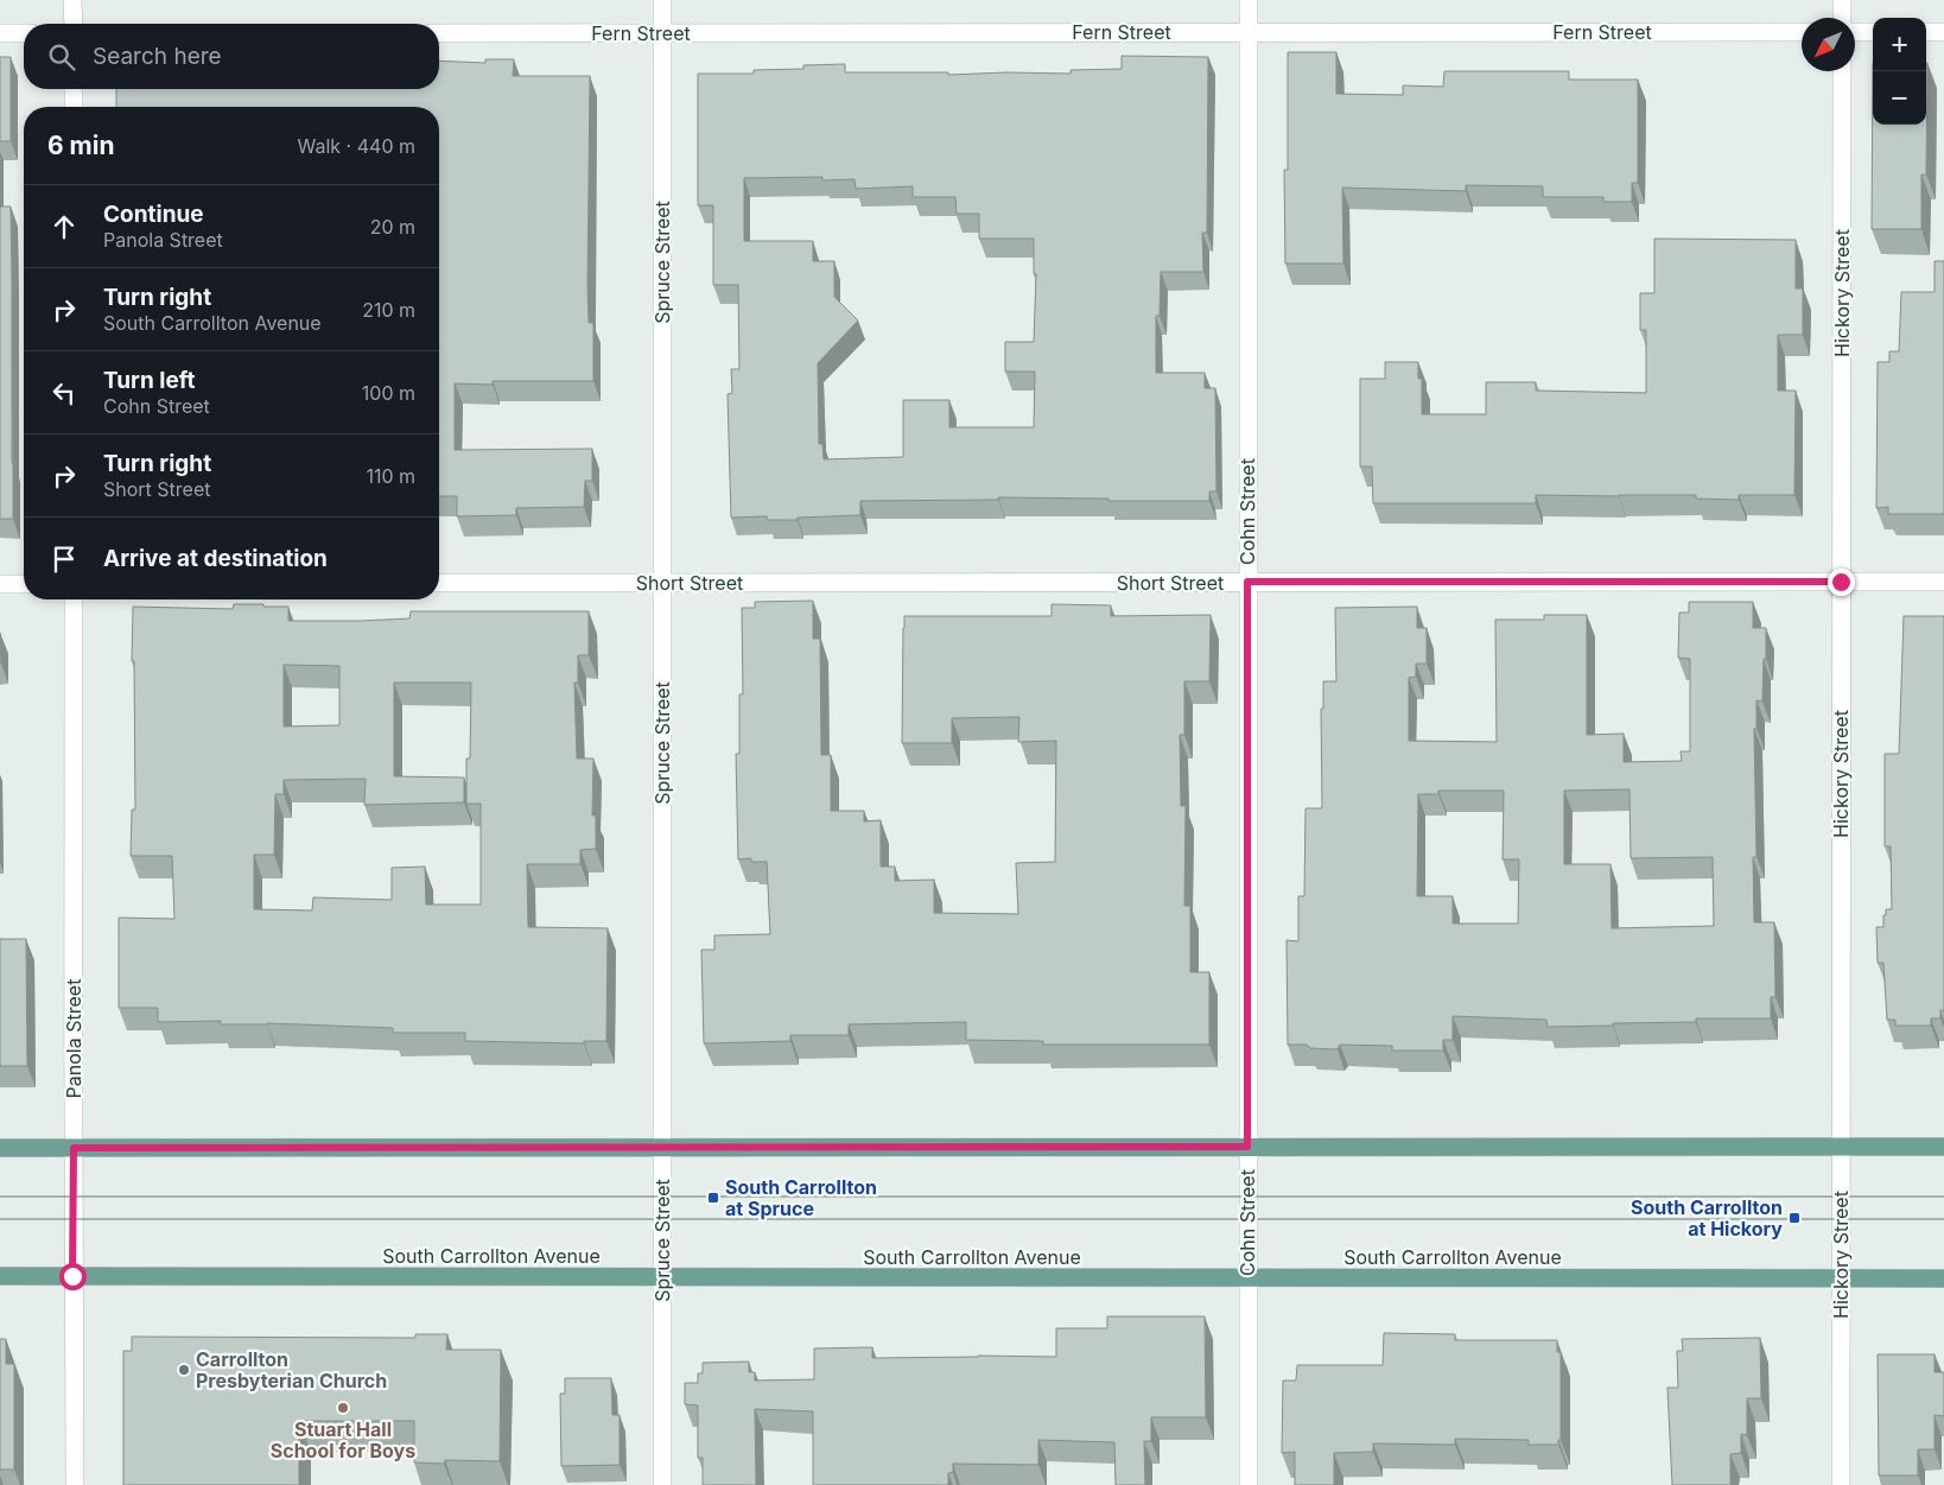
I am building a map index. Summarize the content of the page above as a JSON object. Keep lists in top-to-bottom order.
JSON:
{
  "streets": {
    "main road": ["South Carrollton Avenue"],
    "street": [
      "Fern Street",
      "Spruce Street",
      "Hickory Street",
      "Cohn Street",
      "Short Street",
      "Panola Street"
    ]
  },
  "crossings": [
    ["Fern Street", "Spruce Street"],
    ["Fern Street", "Cohn Street"],
    ["Spruce Street", "Short Street"],
    ["Spruce Street", "South Carrollton Avenue"],
    ["Hickory Street", "Short Street"],
    ["Hickory Street", "South Carrollton Avenue"],
    ["Cohn Street", "Short Street"],
    ["Cohn Street", "South Carrollton Avenue"],
    ["Panola Street", "South Carrollton Avenue"]
  ],
  "places": {
    "transit": ["South Carrollton at Spruce", "South Carrollton at Hickory"],
    "other": ["Carrollton Presbyterian Church", "Stuart Hall School for Boys"]
  },
  "north": "bottom left",
  "page": {
    "map_buttons": ["+", "−"],
    "search": "Search here",
    "heading": ["6 min", "Walk · 440 m"],
    "list": [
      ["Continue", "Panola Street", "20 m"],
      ["Turn right", "South Carrollton Avenue", "210 m"],
      ["Turn left", "Cohn Street", "100 m"],
      ["Turn right", "Short Street", "110 m"],
      "Arrive at destination"
    ]
  }
}
